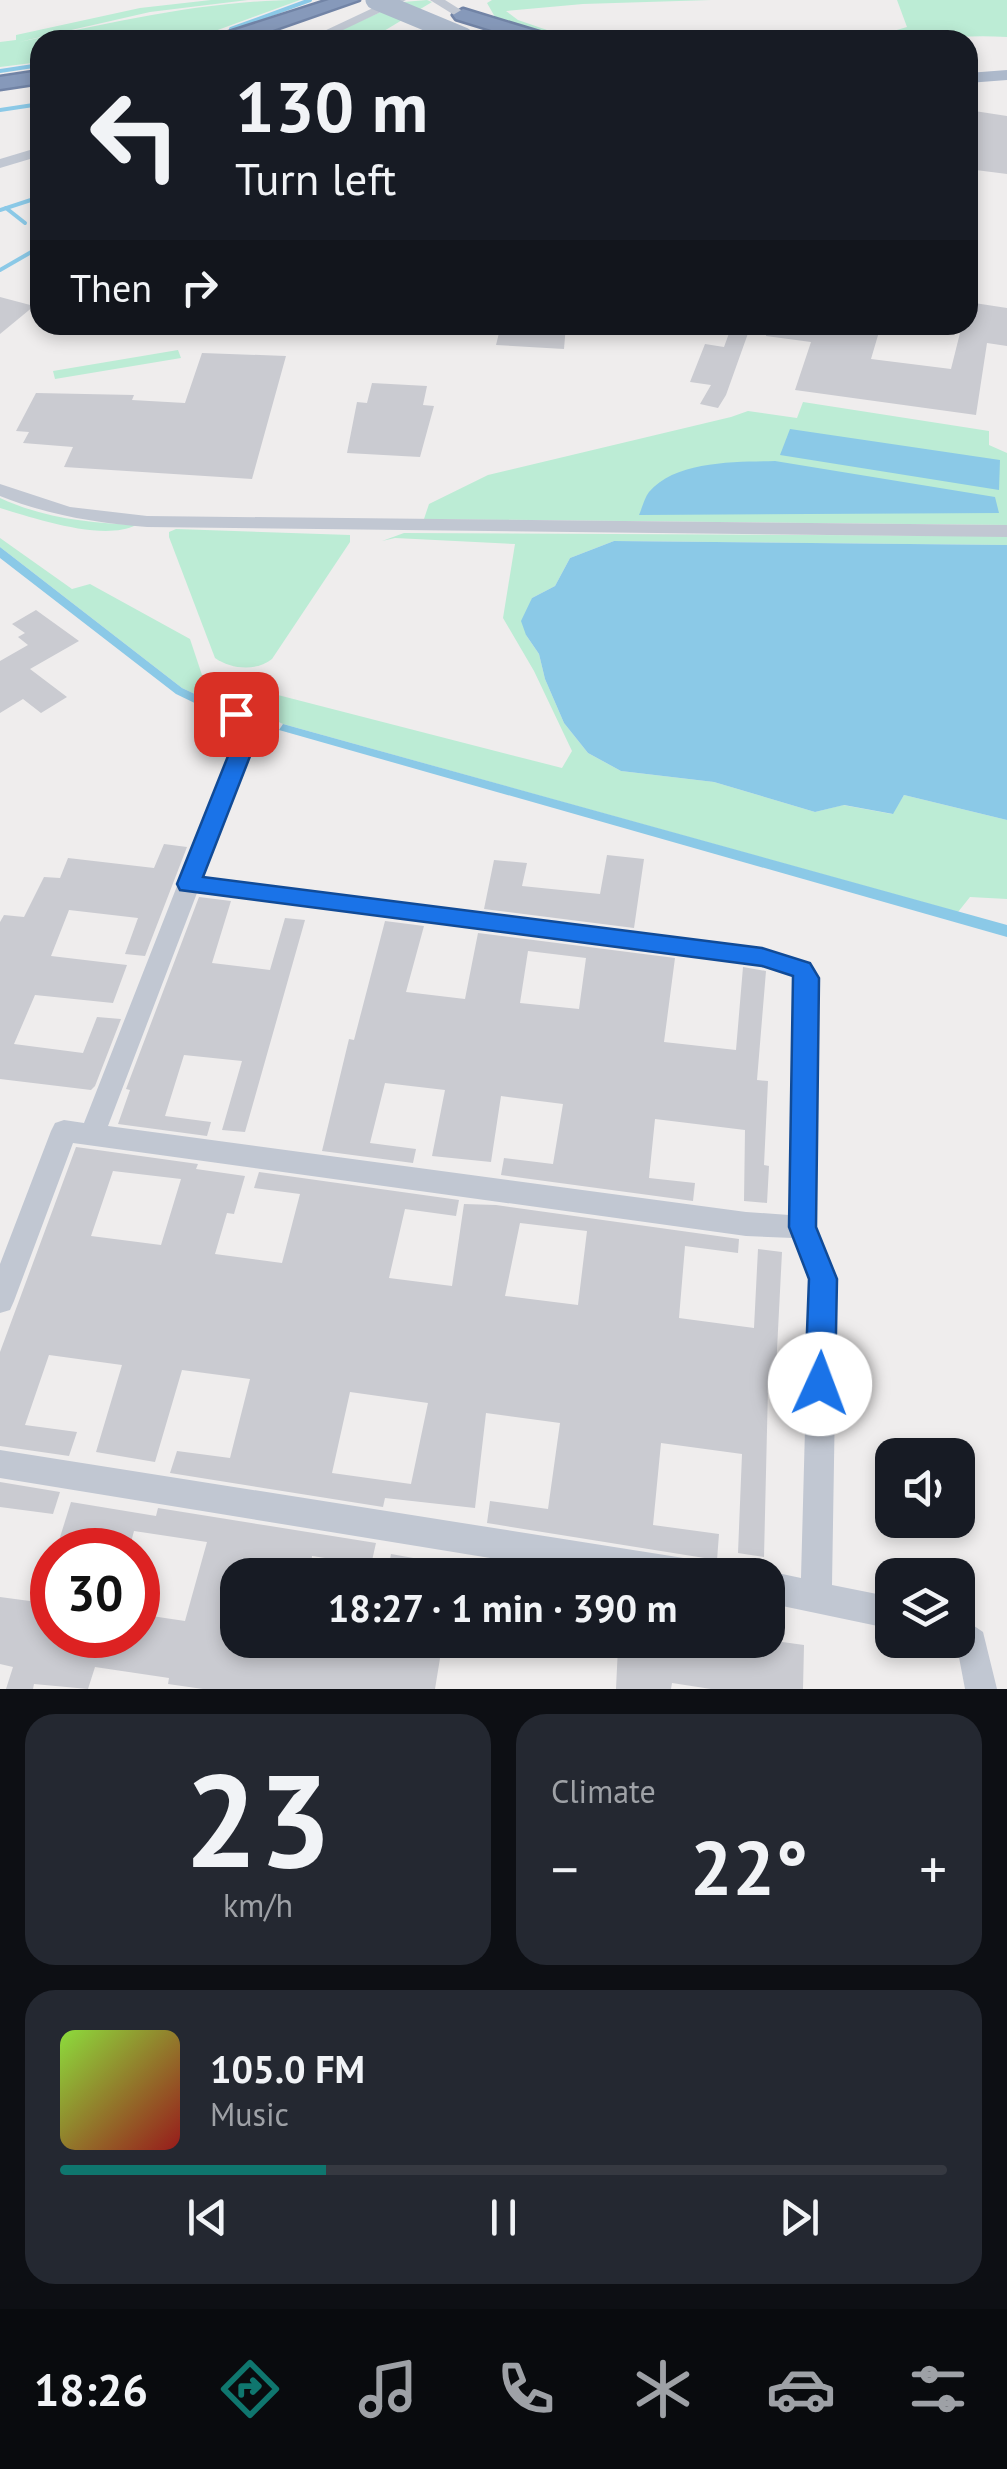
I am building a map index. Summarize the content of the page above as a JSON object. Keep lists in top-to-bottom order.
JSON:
{
  "page": {
    "turn": ["130 m", "Turn left"],
    "then": "Then",
    "limit": "30",
    "trip": "18:27 · 1 min · 390 m",
    "tile": [
      ["23", "km/h"],
      "Climate"
    ],
    "heat": ["−", "22°", "+"],
    "song": ["105.0 FM", "Music"],
    "tabs": "18:26"
  }
}
